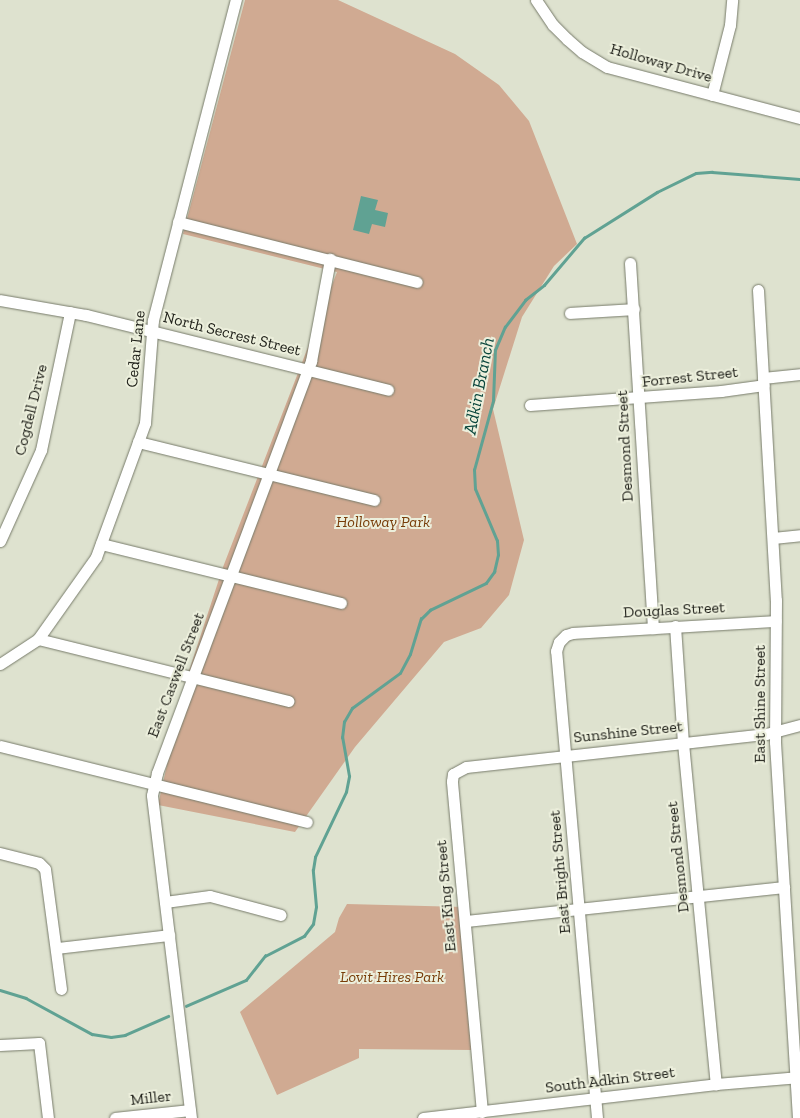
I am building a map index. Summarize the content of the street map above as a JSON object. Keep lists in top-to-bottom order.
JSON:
{
  "streets": {
    "street": [
      "Holloway Drive",
      "North Secrest Street",
      "Cedar Lane",
      "Forrest Street",
      "Cogdell Drive",
      "Desmond Street",
      "Douglas Street",
      "East Caswell Street",
      "East Shine Street",
      "Sunshine Street",
      "East Bright Street",
      "East King Street",
      "South Adkin Street",
      "Miller"
    ]
  },
  "crossings": [
    ["North Secrest Street", "Cedar Lane"],
    ["North Secrest Street", "Cogdell Drive"],
    ["North Secrest Street", "East Caswell Street"],
    ["Forrest Street", "Desmond Street"],
    ["Forrest Street", "East Shine Street"],
    ["Desmond Street", "Douglas Street"],
    ["Desmond Street", "Sunshine Street"],
    ["Desmond Street", "South Adkin Street"],
    ["Douglas Street", "East Shine Street"],
    ["Douglas Street", "East Bright Street"],
    ["East Caswell Street", "Miller"],
    ["East Shine Street", "Sunshine Street"],
    ["East Shine Street", "South Adkin Street"],
    ["Sunshine Street", "East Bright Street"],
    ["Sunshine Street", "East King Street"],
    ["East Bright Street", "South Adkin Street"],
    ["East King Street", "South Adkin Street"]
  ],
  "water": ["Adkin Branch"],
  "parks": ["Holloway Park", "Lovit Hires Park"]
}
